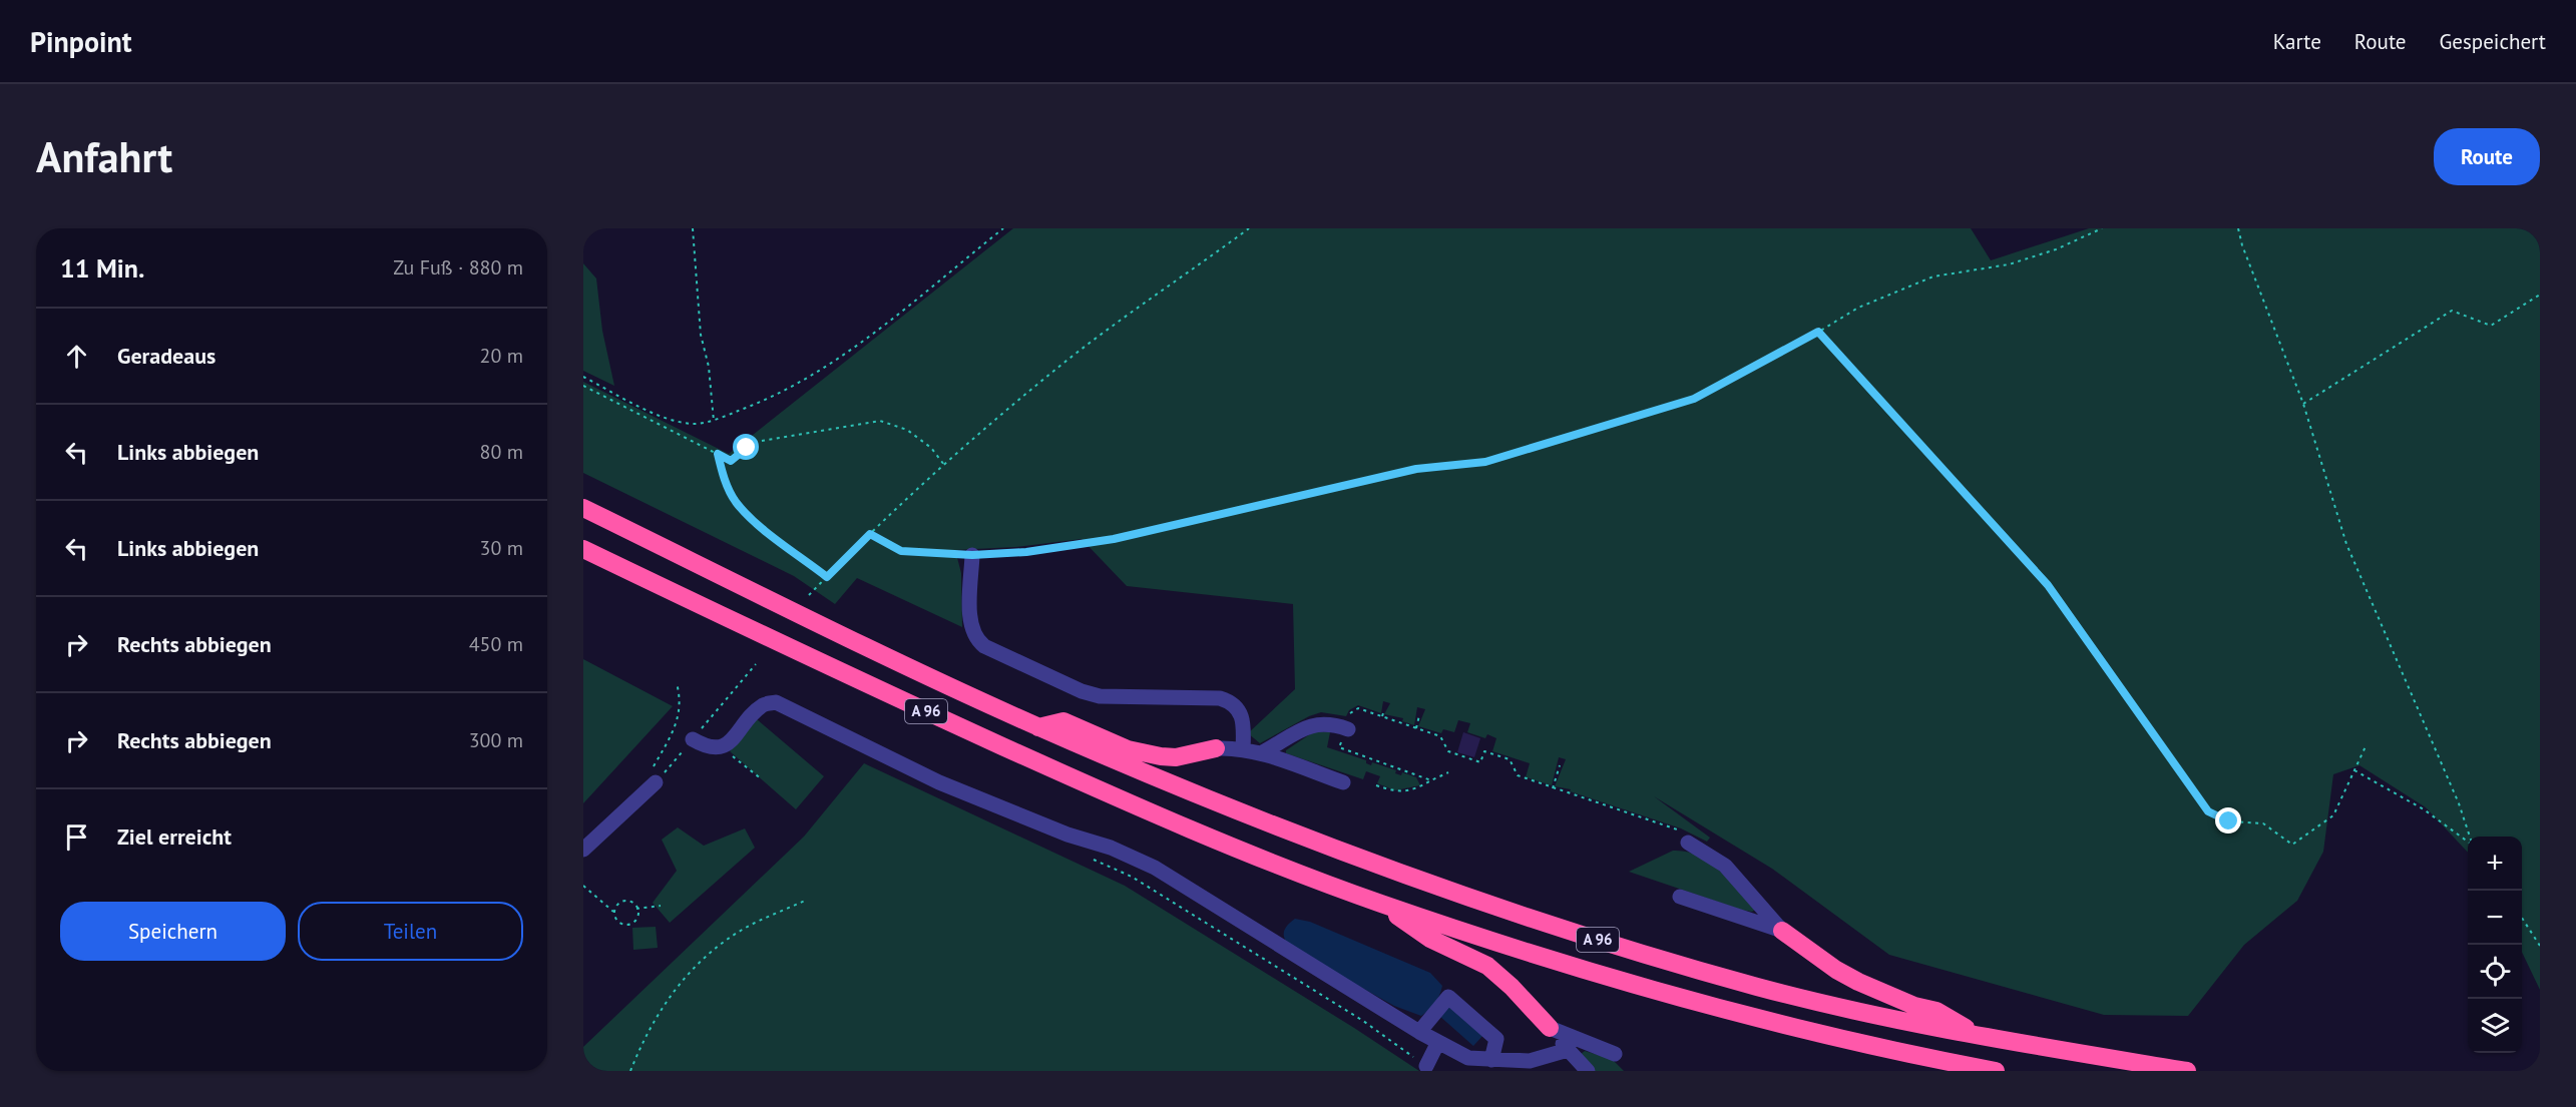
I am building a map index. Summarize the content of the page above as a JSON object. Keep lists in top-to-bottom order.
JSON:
{
  "streets": {
    "highway": ["A 96"]
  },
  "page": {
    "header": "Pinpoint",
    "nav": ["Karte", "Route", "Gespeichert"],
    "buttons": [
      "Route",
      ["Speichern", "Teilen"]
    ],
    "title": "Anfahrt",
    "heading": ["11 Min.", "Zu Fuß · 880 m"],
    "list": [
      ["Geradeaus", "20 m"],
      ["Links abbiegen", "80 m"],
      ["Links abbiegen", "30 m"],
      ["Rechts abbiegen", "450 m"],
      ["Rechts abbiegen", "300 m"],
      "Ziel erreicht"
    ],
    "map_buttons": ["+", "−"]
  }
}
